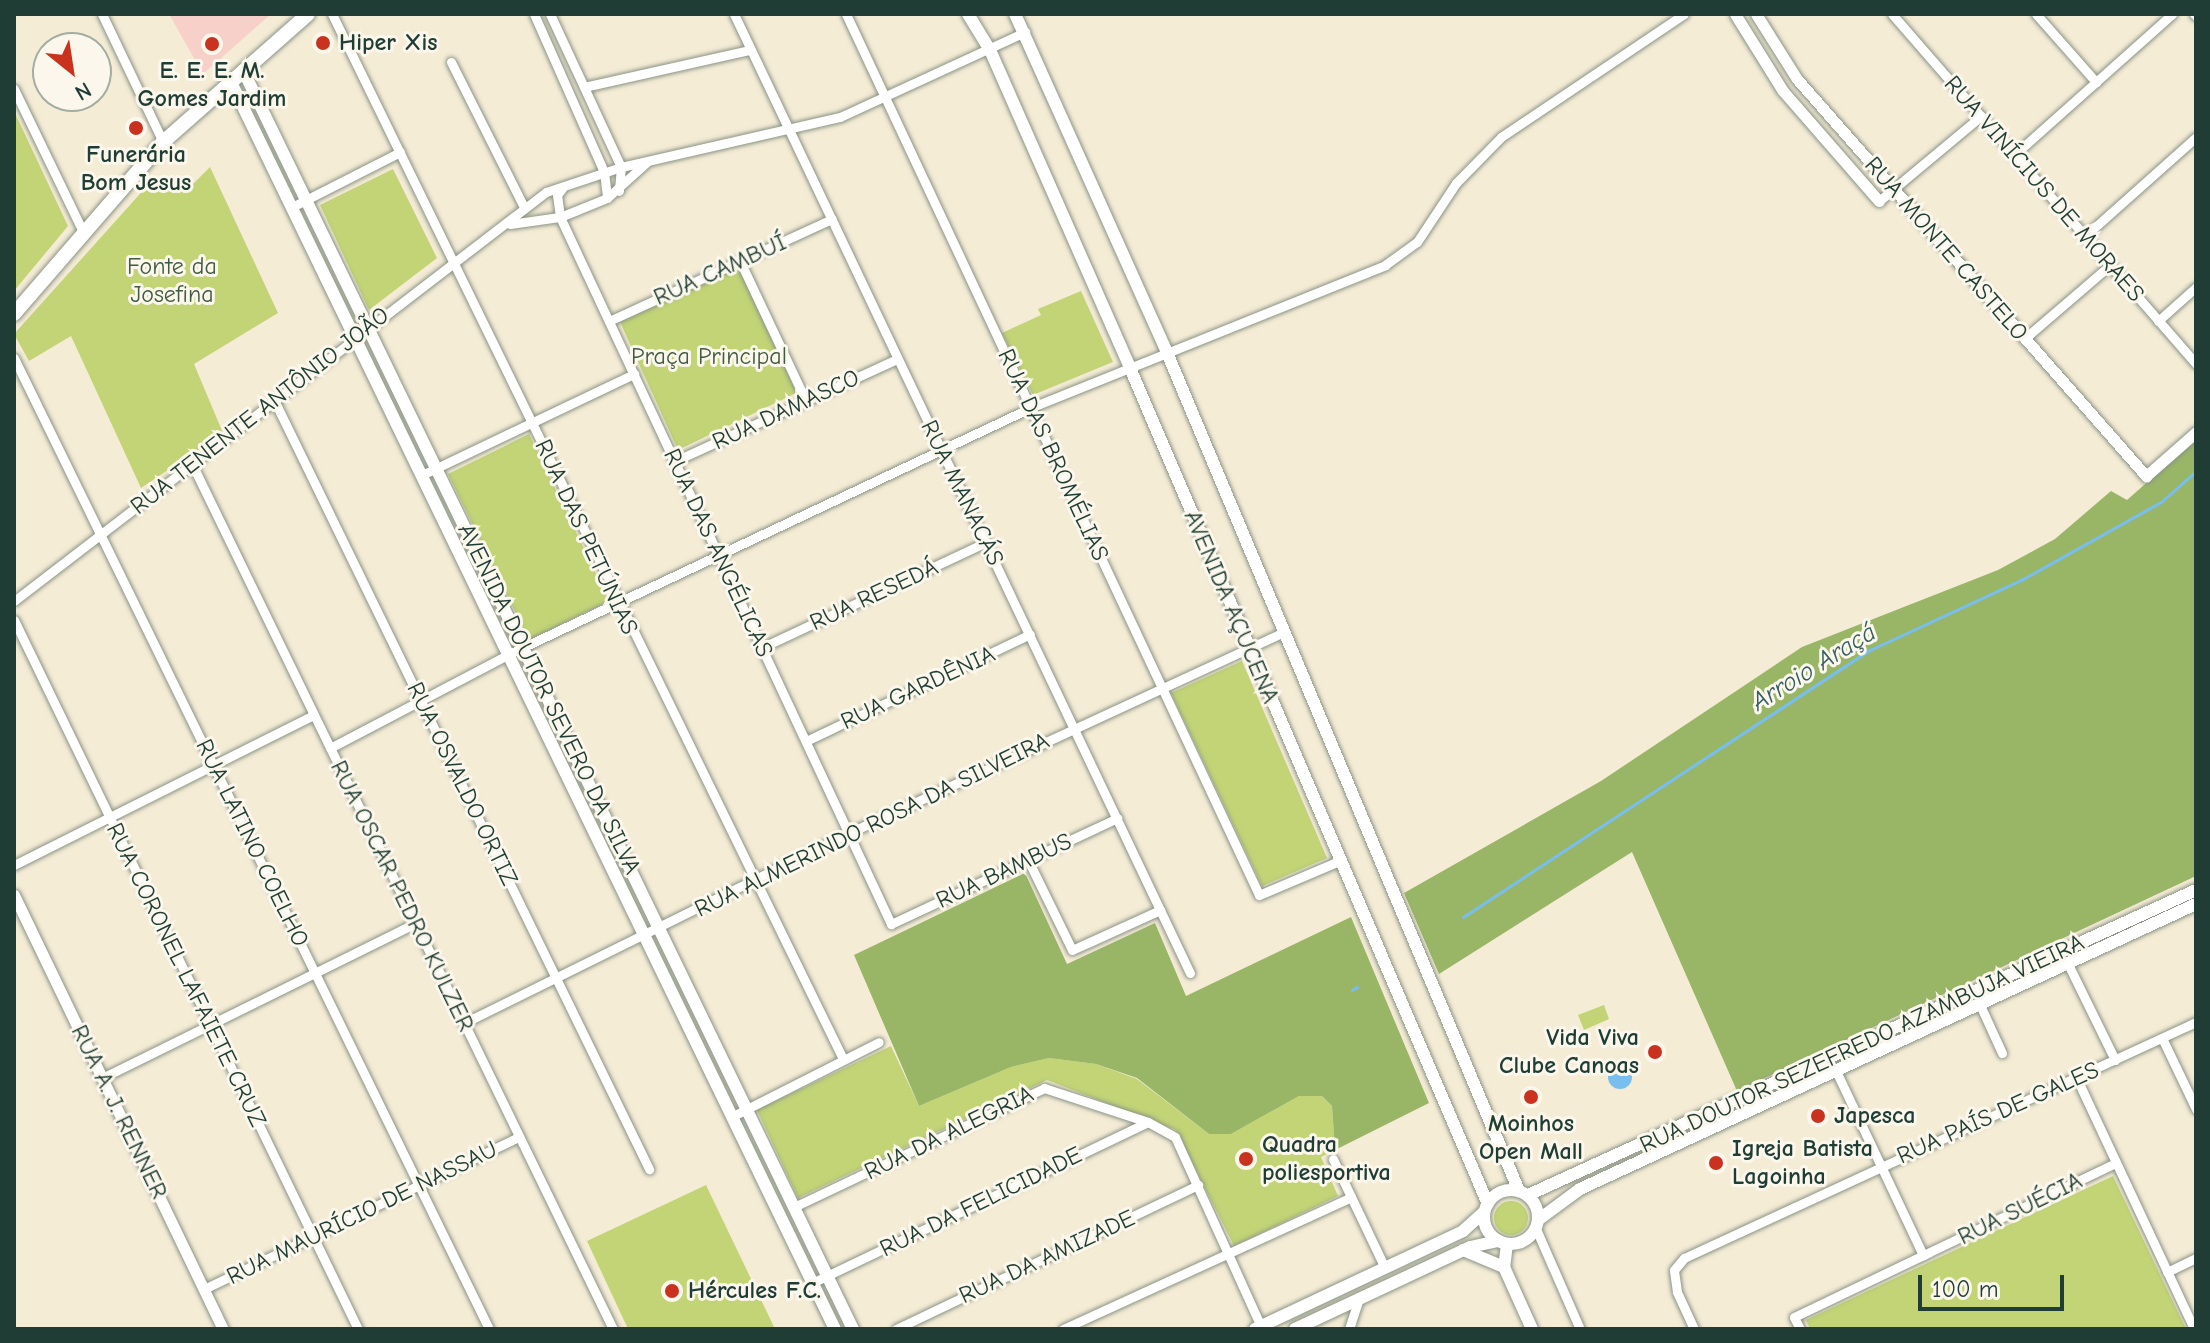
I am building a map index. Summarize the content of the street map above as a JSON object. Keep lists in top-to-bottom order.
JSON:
{
  "streets": {
    "main road": ["AVENIDA AÇUCENA", "AVENIDA DOUTOR SEVERO DA SILVA", "RUA DOUTOR SEZEFREDO AZAMBUJA VIEIRA"],
    "street": [
      "RUA VINÍCIUS DE MORAES",
      "RUA MONTE CASTELO",
      "RUA CAMBUÍ",
      "RUA DAMASCO",
      "RUA TENENTE ANTÔNIO JOÃO",
      "RUA DAS BROMÉLIAS",
      "RUA MANACÁS",
      "RUA DAS PETÚNIAS",
      "RUA DAS ANGÉLICAS",
      "RUA RESEDÁ",
      "RUA GARDÊNIA",
      "RUA OSVALDO ORTIZ",
      "RUA ALMERINDO ROSA DA SILVEIRA",
      "RUA LATINO COELHO",
      "RUA BAMBUS",
      "RUA OSCAR PEDRO KULZER",
      "RUA CORONEL LAFAIETE CRUZ",
      "RUA A. J. RENNER",
      "RUA PAÍS DE GALES",
      "RUA DA ALEGRIA",
      "RUA DA FELICIDADE",
      "RUA SUÉCIA",
      "RUA MAURÍCIO DE NASSAU",
      "RUA DA AMIZADE"
    ]
  },
  "crossings": [
    ["RUA CAMBUÍ", "RUA MANACÁS"],
    ["RUA CAMBUÍ", "RUA DAS ANGÉLICAS"],
    ["RUA DAMASCO", "RUA MANACÁS"],
    ["RUA DAMASCO", "RUA DAS ANGÉLICAS"],
    ["RUA TENENTE ANTÔNIO JOÃO", "RUA DAS BROMÉLIAS"],
    ["RUA TENENTE ANTÔNIO JOÃO", "RUA MANACÁS"],
    ["RUA TENENTE ANTÔNIO JOÃO", "RUA DAS PETÚNIAS"],
    ["RUA TENENTE ANTÔNIO JOÃO", "RUA DAS ANGÉLICAS"],
    ["RUA TENENTE ANTÔNIO JOÃO", "AVENIDA AÇUCENA"],
    ["RUA TENENTE ANTÔNIO JOÃO", "AVENIDA DOUTOR SEVERO DA SILVA"],
    ["RUA TENENTE ANTÔNIO JOÃO", "RUA OSVALDO ORTIZ"],
    ["RUA TENENTE ANTÔNIO JOÃO", "RUA LATINO COELHO"],
    ["RUA TENENTE ANTÔNIO JOÃO", "RUA OSCAR PEDRO KULZER"],
    ["RUA DAS BROMÉLIAS", "AVENIDA AÇUCENA"],
    ["RUA DAS BROMÉLIAS", "RUA ALMERINDO ROSA DA SILVEIRA"],
    ["RUA MANACÁS", "RUA RESEDÁ"],
    ["RUA MANACÁS", "RUA GARDÊNIA"],
    ["RUA MANACÁS", "RUA ALMERINDO ROSA DA SILVEIRA"],
    ["RUA MANACÁS", "RUA BAMBUS"],
    ["RUA DAS PETÚNIAS", "RUA ALMERINDO ROSA DA SILVEIRA"],
    ["RUA DAS ANGÉLICAS", "RUA RESEDÁ"],
    ["RUA DAS ANGÉLICAS", "RUA GARDÊNIA"],
    ["RUA DAS ANGÉLICAS", "RUA ALMERINDO ROSA DA SILVEIRA"],
    ["RUA DAS ANGÉLICAS", "RUA BAMBUS"],
    ["AVENIDA AÇUCENA", "RUA ALMERINDO ROSA DA SILVEIRA"],
    ["AVENIDA AÇUCENA", "RUA DOUTOR SEZEFREDO AZAMBUJA VIEIRA"],
    ["AVENIDA DOUTOR SEVERO DA SILVA", "RUA ALMERINDO ROSA DA SILVEIRA"],
    ["AVENIDA DOUTOR SEVERO DA SILVA", "RUA DA ALEGRIA"],
    ["AVENIDA DOUTOR SEVERO DA SILVA", "RUA DA FELICIDADE"],
    ["RUA OSVALDO ORTIZ", "RUA ALMERINDO ROSA DA SILVEIRA"],
    ["RUA ALMERINDO ROSA DA SILVEIRA", "RUA OSCAR PEDRO KULZER"],
    ["RUA LATINO COELHO", "RUA MAURÍCIO DE NASSAU"],
    ["RUA OSCAR PEDRO KULZER", "RUA MAURÍCIO DE NASSAU"],
    ["RUA CORONEL LAFAIETE CRUZ", "RUA MAURÍCIO DE NASSAU"],
    ["RUA A. J. RENNER", "RUA MAURÍCIO DE NASSAU"],
    ["RUA DA ALEGRIA", "RUA DA FELICIDADE"],
    ["RUA DA ALEGRIA", "RUA DA AMIZADE"]
  ],
  "water": ["Arroio Araçá"],
  "parks": ["Fonte da Josefina", "Praça Principal"],
  "places": [
    "Hiper Xis",
    "E. E. E. M. Gomes Jardim",
    "Funerária Bom Jesus",
    "Vida Viva Clube Canoas",
    "Moinhos Open Mall",
    "Japesca",
    "Quadra poliesportiva",
    "Igreja Batista Lagoinha",
    "Hércules F.C."
  ],
  "scale_bar": "100 m",
  "north": "bottom right"
}
